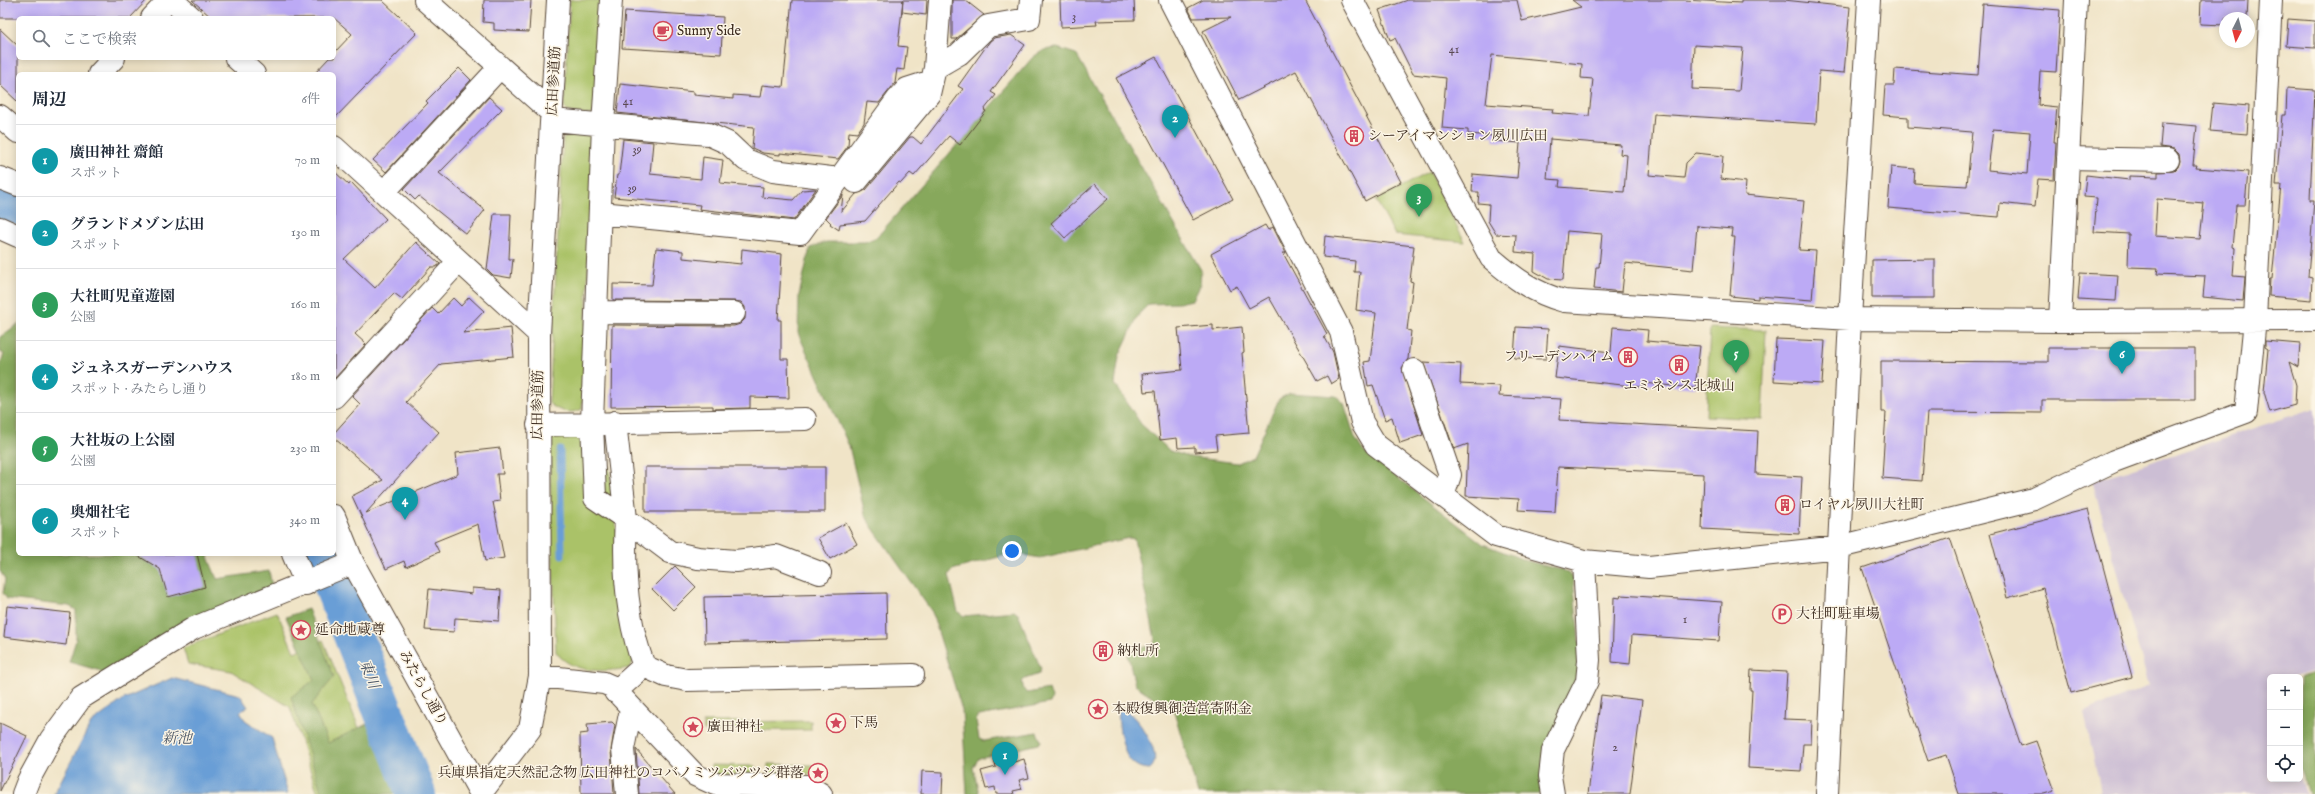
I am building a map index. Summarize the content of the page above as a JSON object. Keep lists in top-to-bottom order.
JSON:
{
  "streets": {
    "street": ["広田参道筋", "みたらし通り"]
  },
  "crossings": [
    ["広田参道筋", "みたらし通り"]
  ],
  "water": ["東川", "新池"],
  "places": {
    "cafe": ["Sunny Side"],
    "building": [
      "シーアイマンション夙川広田",
      "フリーデンハイム",
      "エミネンス北城山",
      "ロイヤル夙川大社町",
      "納札所"
    ],
    "parking": ["大社町駐車場"],
    "place": [
      "延命地蔵尊",
      "本殿復興御造営寄附金",
      "下馬",
      "廣田神社",
      "兵庫県指定天然記念物 広田神社のコバノミツバツツジ群落"
    ]
  },
  "house_numbers": [
    "3",
    "41",
    "41",
    "39",
    "39",
    "1",
    "2"
  ],
  "north": "bottom",
  "page": {
    "search": "ここで検索",
    "heading": ["周辺", "6件"],
    "pins": [
      "2",
      "3",
      "5",
      "6",
      "4",
      "1"
    ],
    "list": [
      {
        "mark": "1",
        "name": "廣田神社 齋館",
        "note": "スポット",
        "value": "70 m"
      },
      {
        "mark": "2",
        "name": "グランドメゾン広田",
        "note": "スポット",
        "value": "130 m"
      },
      {
        "mark": "3",
        "name": "大社町児童遊園",
        "note": "公園",
        "value": "160 m"
      },
      {
        "mark": "4",
        "name": "ジュネスガーデンハウス",
        "note": "スポット · みたらし通り",
        "value": "180 m"
      },
      {
        "mark": "5",
        "name": "大社坂の上公園",
        "note": "公園",
        "value": "230 m"
      },
      {
        "mark": "6",
        "name": "奥畑社宅",
        "note": "スポット",
        "value": "340 m"
      }
    ],
    "map_buttons": ["+", "−"]
  }
}
